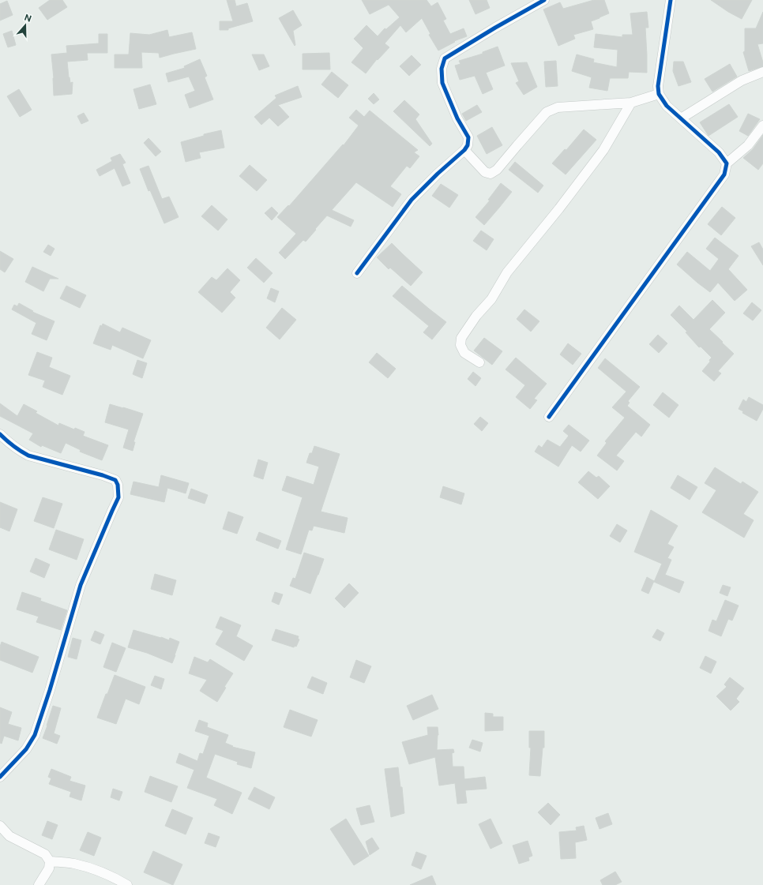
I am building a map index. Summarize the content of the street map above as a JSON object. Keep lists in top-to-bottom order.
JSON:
{
  "north": "top"
}
